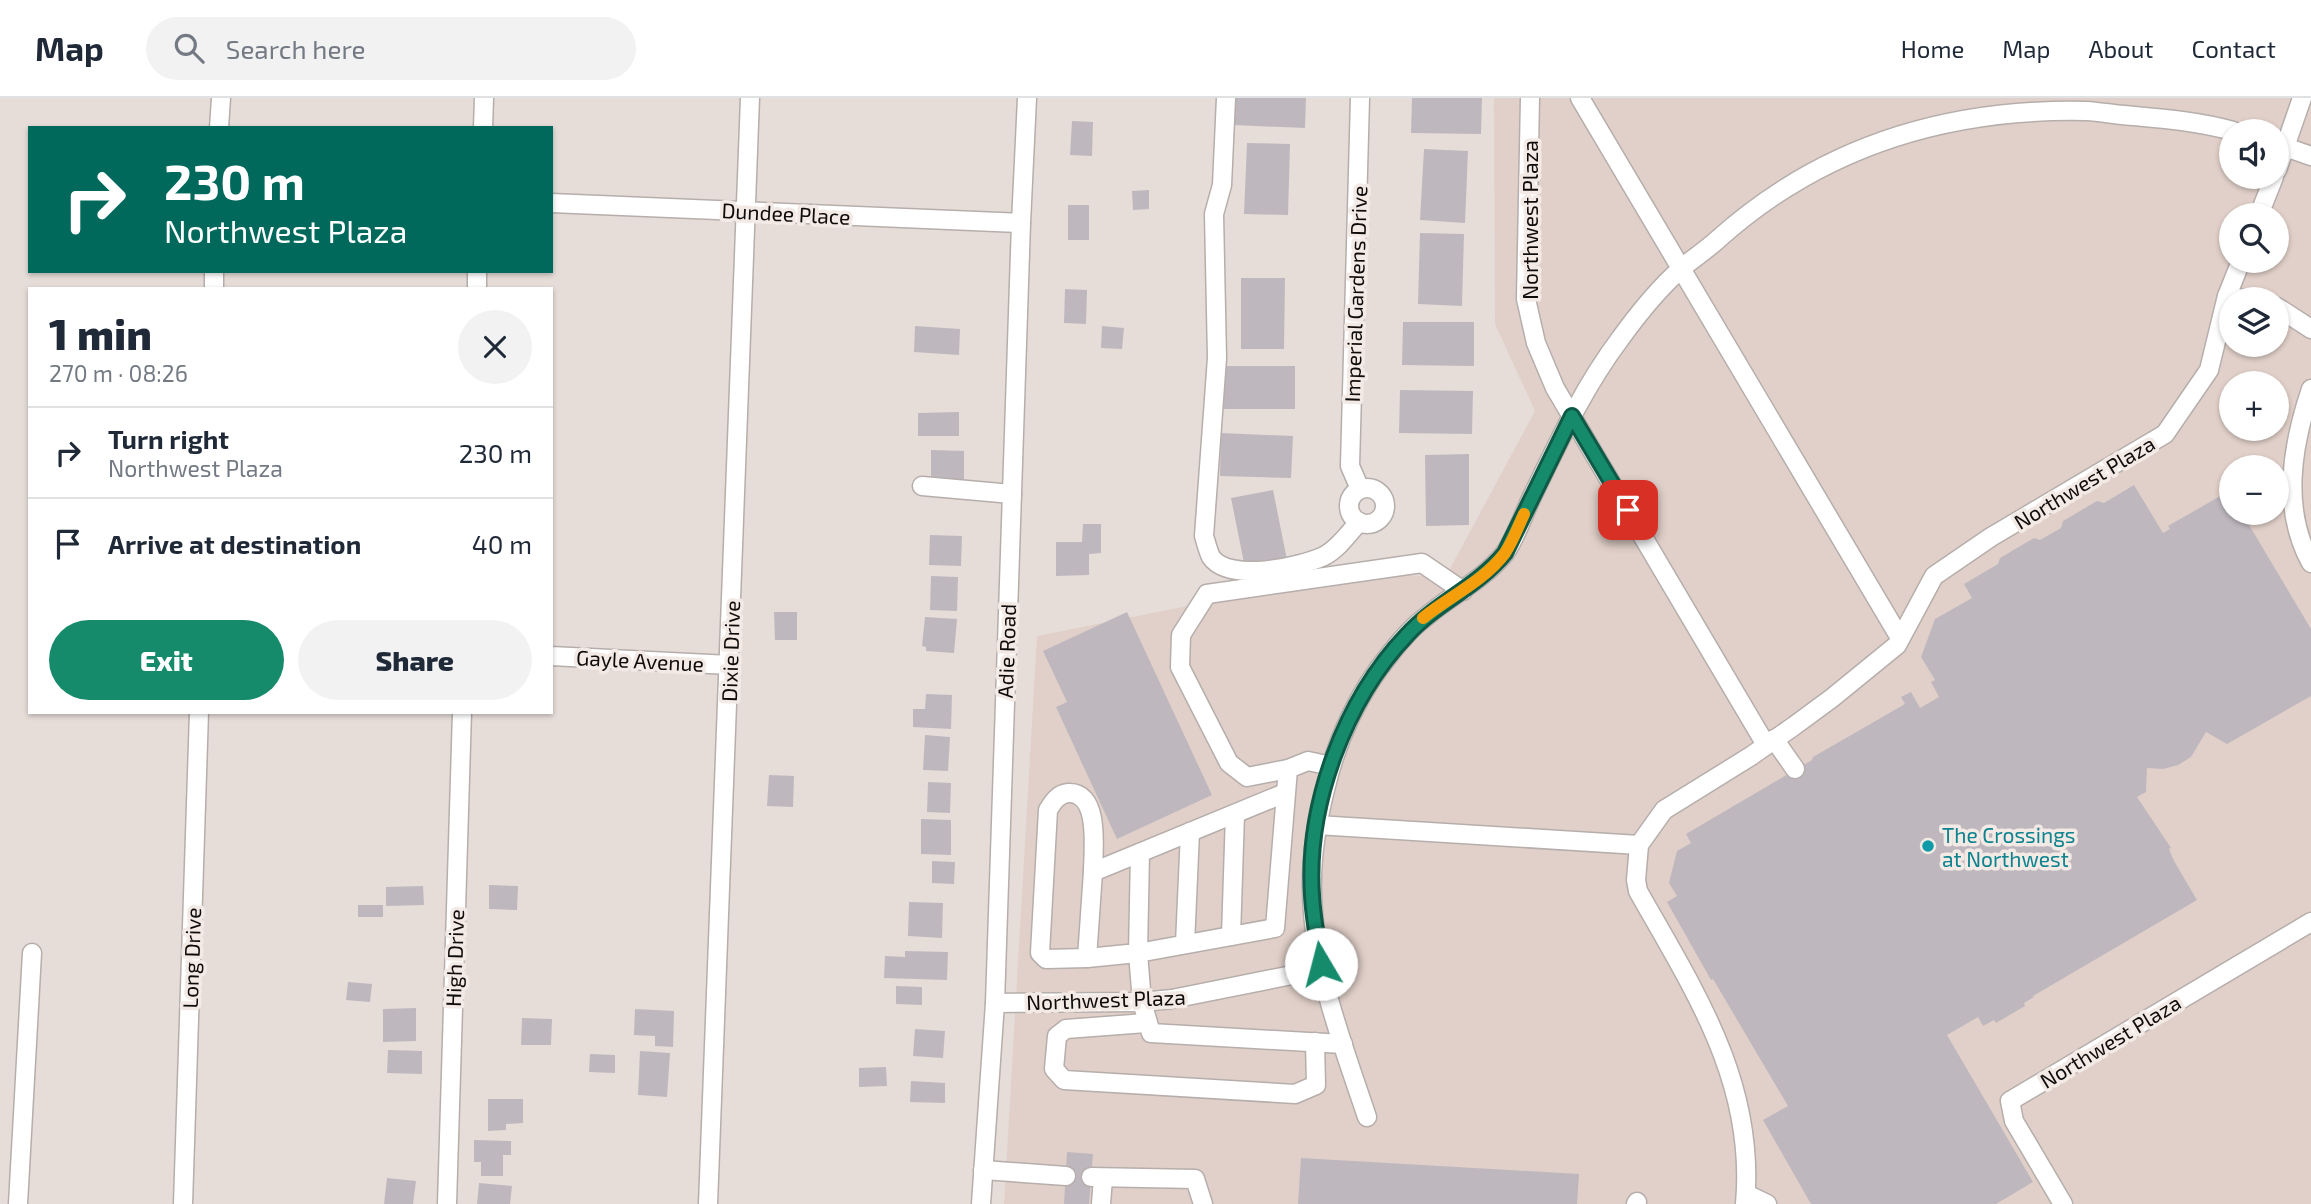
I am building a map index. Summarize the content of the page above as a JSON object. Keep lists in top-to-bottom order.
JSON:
{
  "streets": {
    "street": [
      "Dundee Place",
      "Northwest Plaza",
      "Imperial Gardens Drive",
      "Dixie Drive",
      "Adie Road",
      "Gayle Avenue",
      "Long Drive",
      "High Drive"
    ]
  },
  "crossings": [
    ["Dundee Place", "Dixie Drive"],
    ["Dundee Place", "Adie Road"],
    ["Northwest Plaza", "Adie Road"],
    ["Dixie Drive", "Gayle Avenue"]
  ],
  "places": ["The Crossings at Northwest"],
  "page": {
    "header": "Map",
    "search": "Search here",
    "nav": [
      "Home",
      "Map",
      "About",
      "Contact"
    ],
    "map_buttons": ["+", "−"],
    "turn": ["230 m", "Northwest Plaza"],
    "heading": ["1 min", "270 m · 08:26"],
    "list": [
      {
        "name": "Turn right",
        "note": "Northwest Plaza",
        "value": "230 m"
      },
      {
        "name": "Arrive at destination",
        "value": "40 m"
      }
    ],
    "buttons": ["Exit", "Share"]
  }
}
